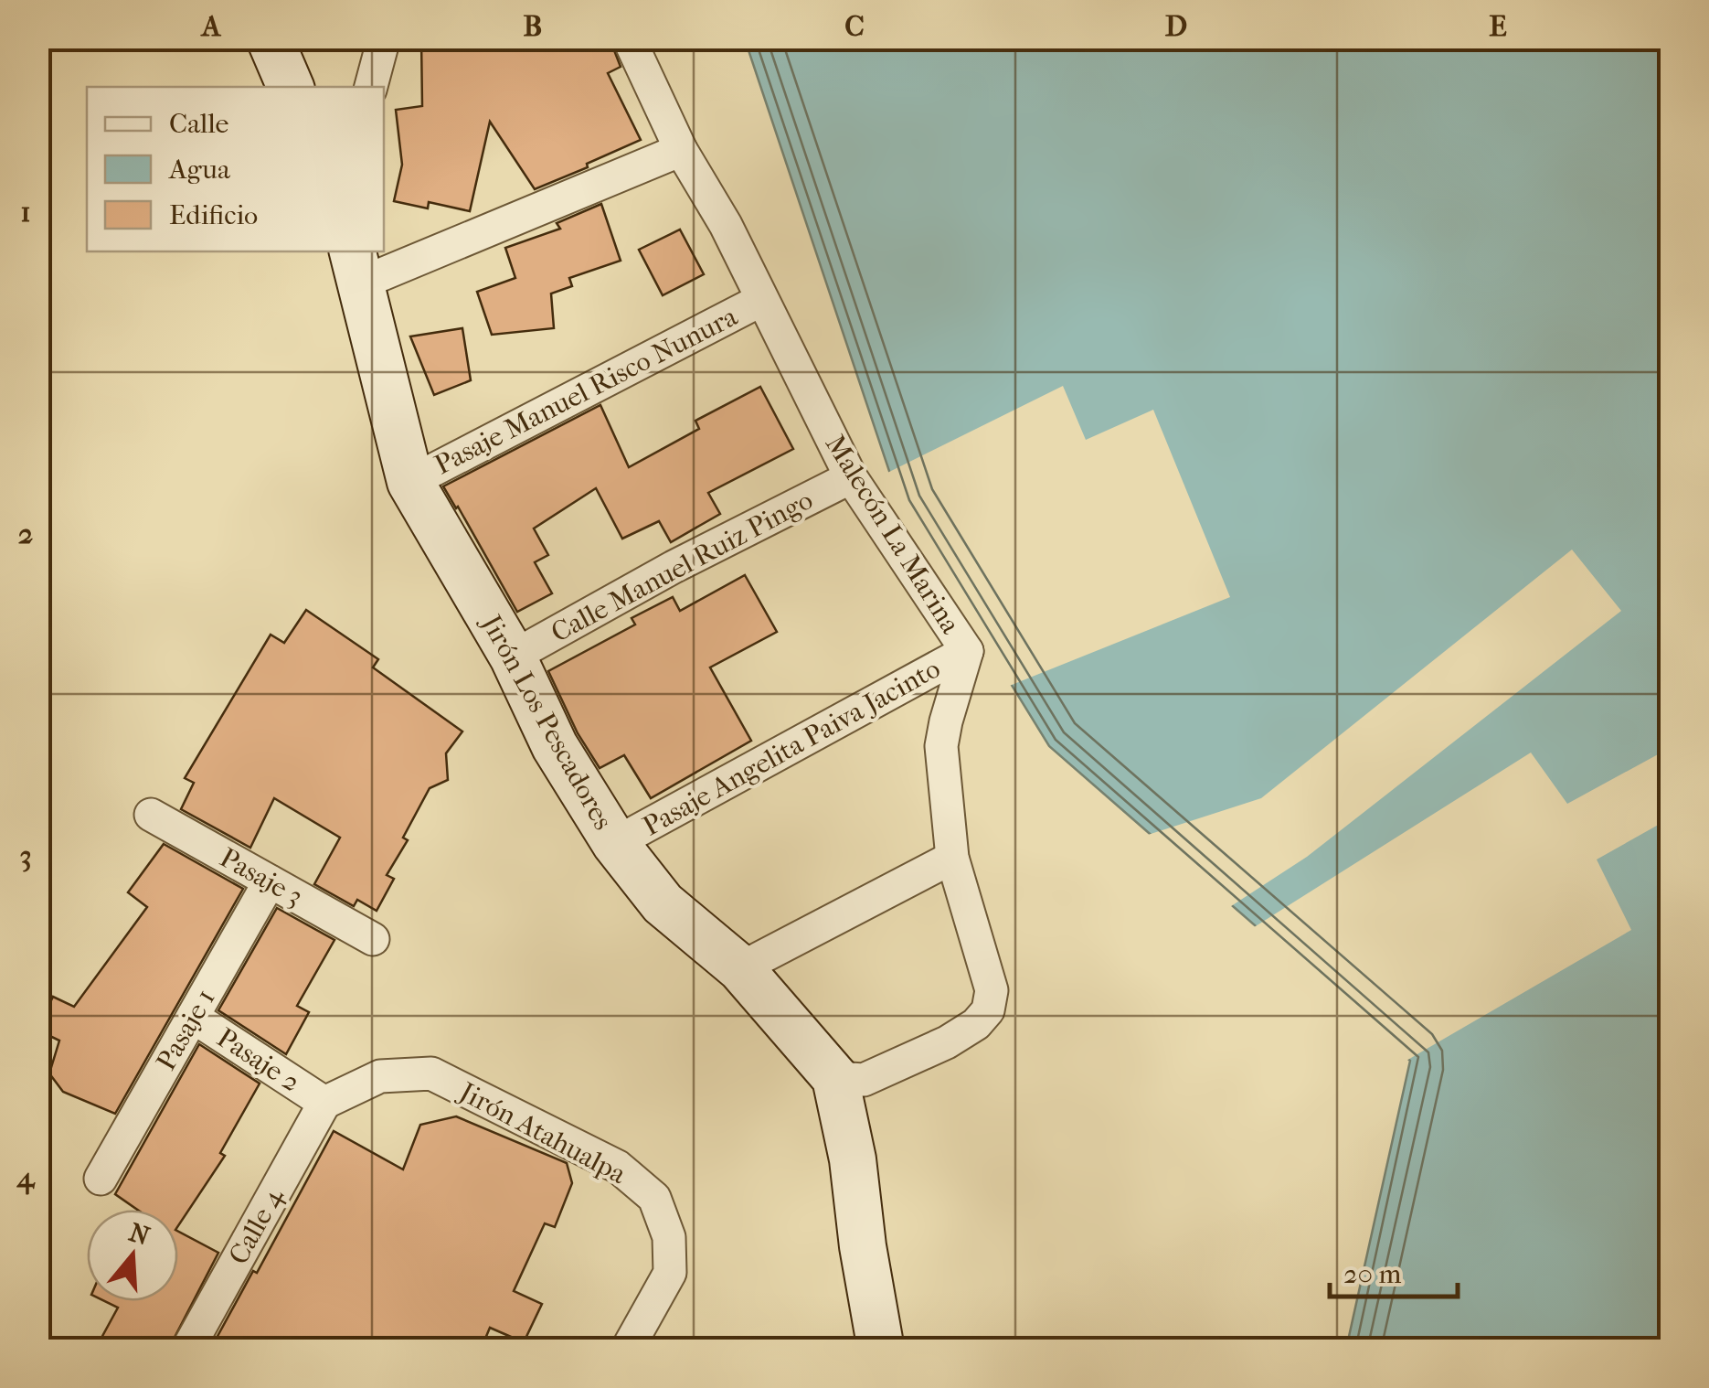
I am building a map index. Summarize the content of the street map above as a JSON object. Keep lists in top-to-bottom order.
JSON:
{
  "streets": {
    "street": [
      "Pasaje Manuel Risco Nunura",
      "Malecón La Marina",
      "Calle Manuel Ruiz Pingo",
      "Jirón Los Pescadores",
      "Pasaje Angelita Paiva Jacinto",
      "Pasaje 3",
      "Pasaje 1",
      "Pasaje 2",
      "Jirón Atahualpa",
      "Calle 4"
    ]
  },
  "crossings": [
    ["Pasaje Manuel Risco Nunura", "Malecón La Marina"],
    ["Pasaje Manuel Risco Nunura", "Jirón Los Pescadores"],
    ["Malecón La Marina", "Calle Manuel Ruiz Pingo"],
    ["Malecón La Marina", "Jirón Los Pescadores"],
    ["Malecón La Marina", "Pasaje Angelita Paiva Jacinto"],
    ["Calle Manuel Ruiz Pingo", "Jirón Los Pescadores"],
    ["Jirón Los Pescadores", "Pasaje Angelita Paiva Jacinto"],
    ["Pasaje 3", "Pasaje 1"],
    ["Pasaje 1", "Pasaje 2"],
    ["Pasaje 2", "Jirón Atahualpa"],
    ["Pasaje 2", "Calle 4"],
    ["Jirón Atahualpa", "Calle 4"]
  ],
  "legend": ["Calle", "Agua", "Edificio"],
  "scale_bar": "20 m",
  "north": "top",
  "grid": {
    "columns": [
      "A",
      "B",
      "C",
      "D",
      "E"
    ],
    "rows": [
      "1",
      "2",
      "3",
      "4"
    ]
  }
}
